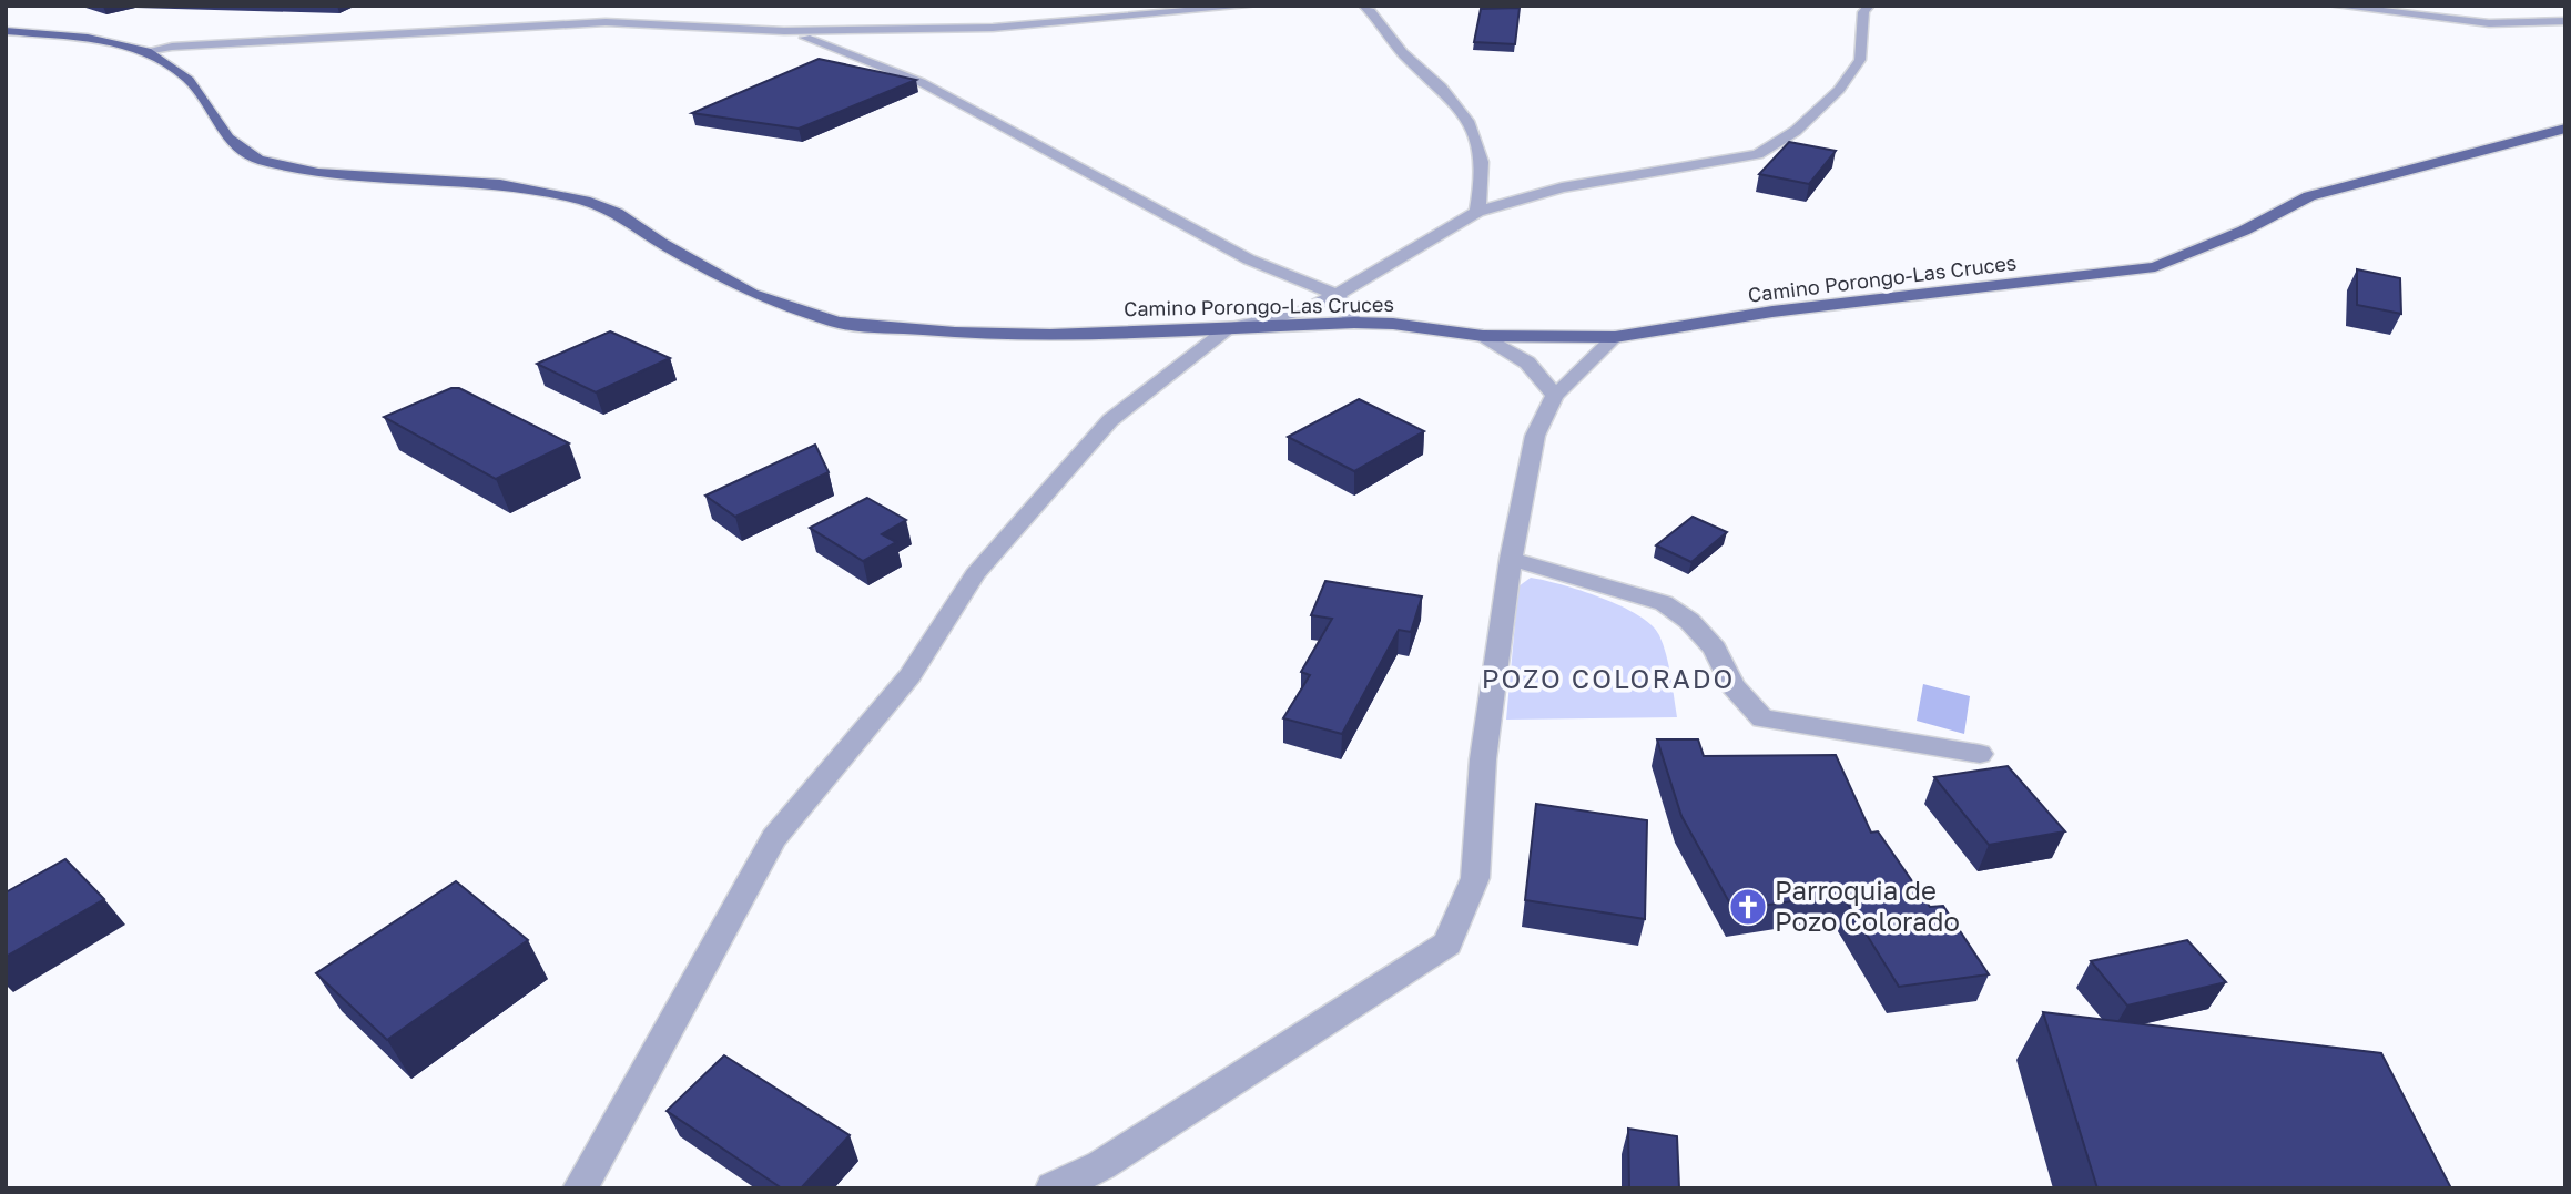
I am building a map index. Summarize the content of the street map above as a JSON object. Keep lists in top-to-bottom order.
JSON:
{
  "streets": {
    "main road": ["Camino Porongo-Las Cruces"]
  },
  "districts": ["POZO COLORADO"],
  "places": {
    "church": ["Parroquia de Pozo Colorado"]
  }
}
